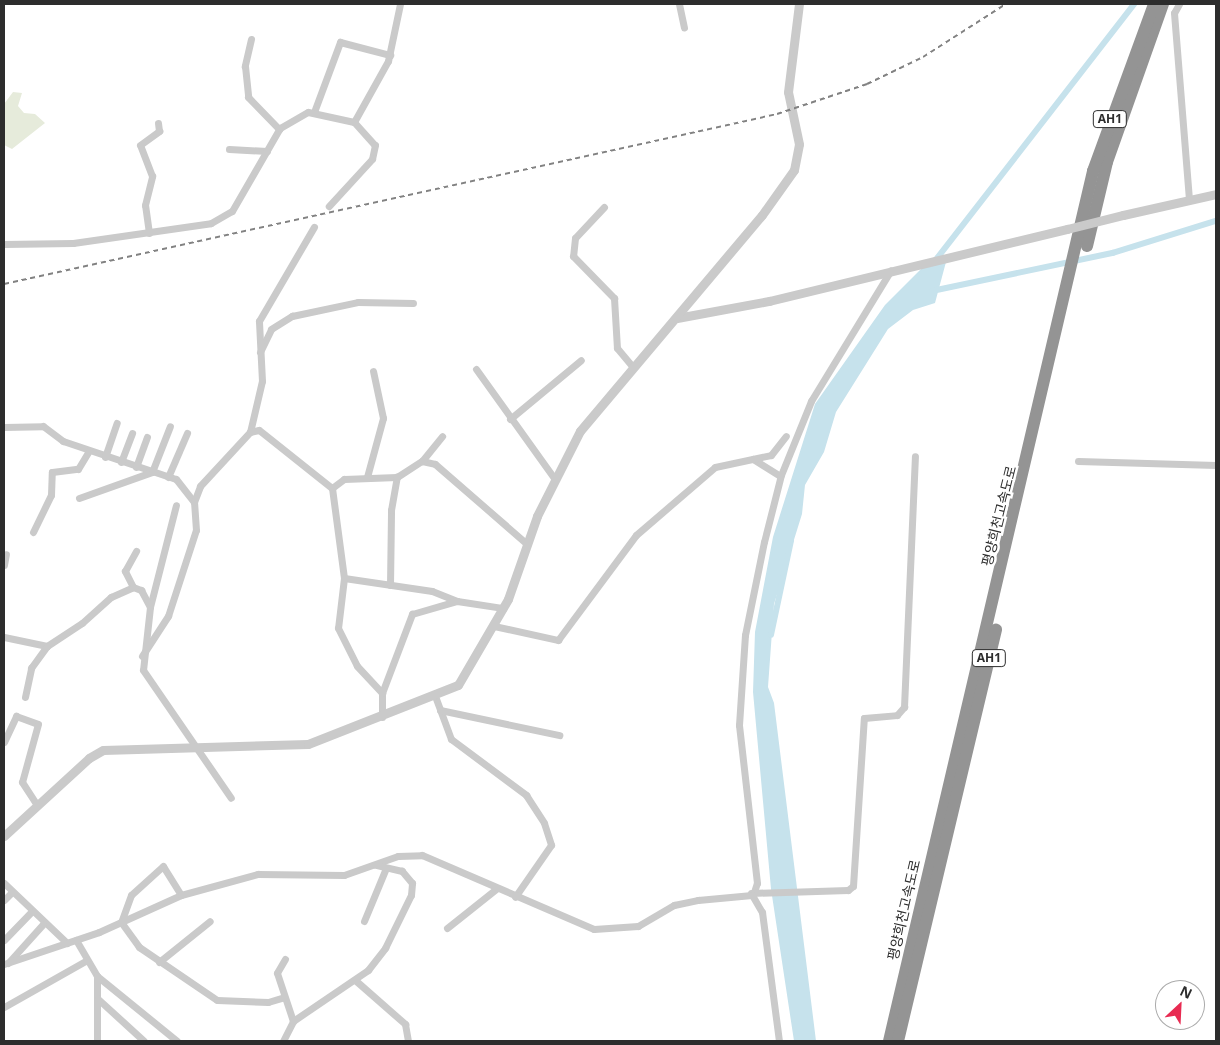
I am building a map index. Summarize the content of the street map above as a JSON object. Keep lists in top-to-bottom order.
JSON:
{
  "streets": {
    "highway": ["AH1", "평양희천고속도로"]
  },
  "north": "top right"
}
